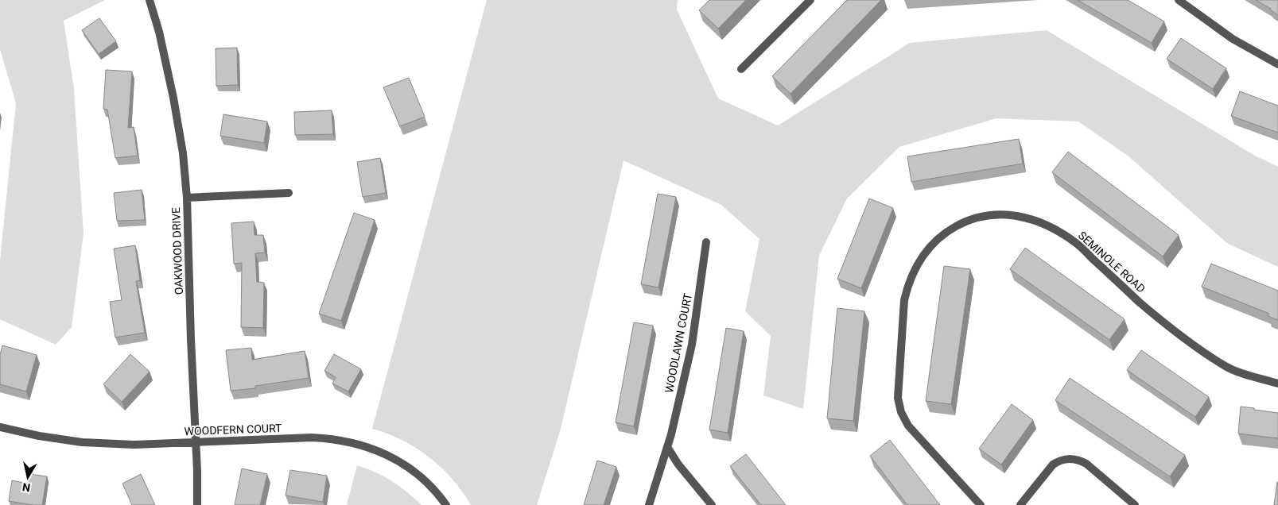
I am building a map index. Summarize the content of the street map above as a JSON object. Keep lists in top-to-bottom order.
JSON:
{
  "streets": {
    "street": [
      "OAKWOOD DRIVE",
      "SEMINOLE ROAD",
      "WOODLAWN COURT",
      "WOODFERN COURT"
    ]
  },
  "crossings": [
    ["OAKWOOD DRIVE", "WOODFERN COURT"]
  ],
  "north": "bottom"
}
